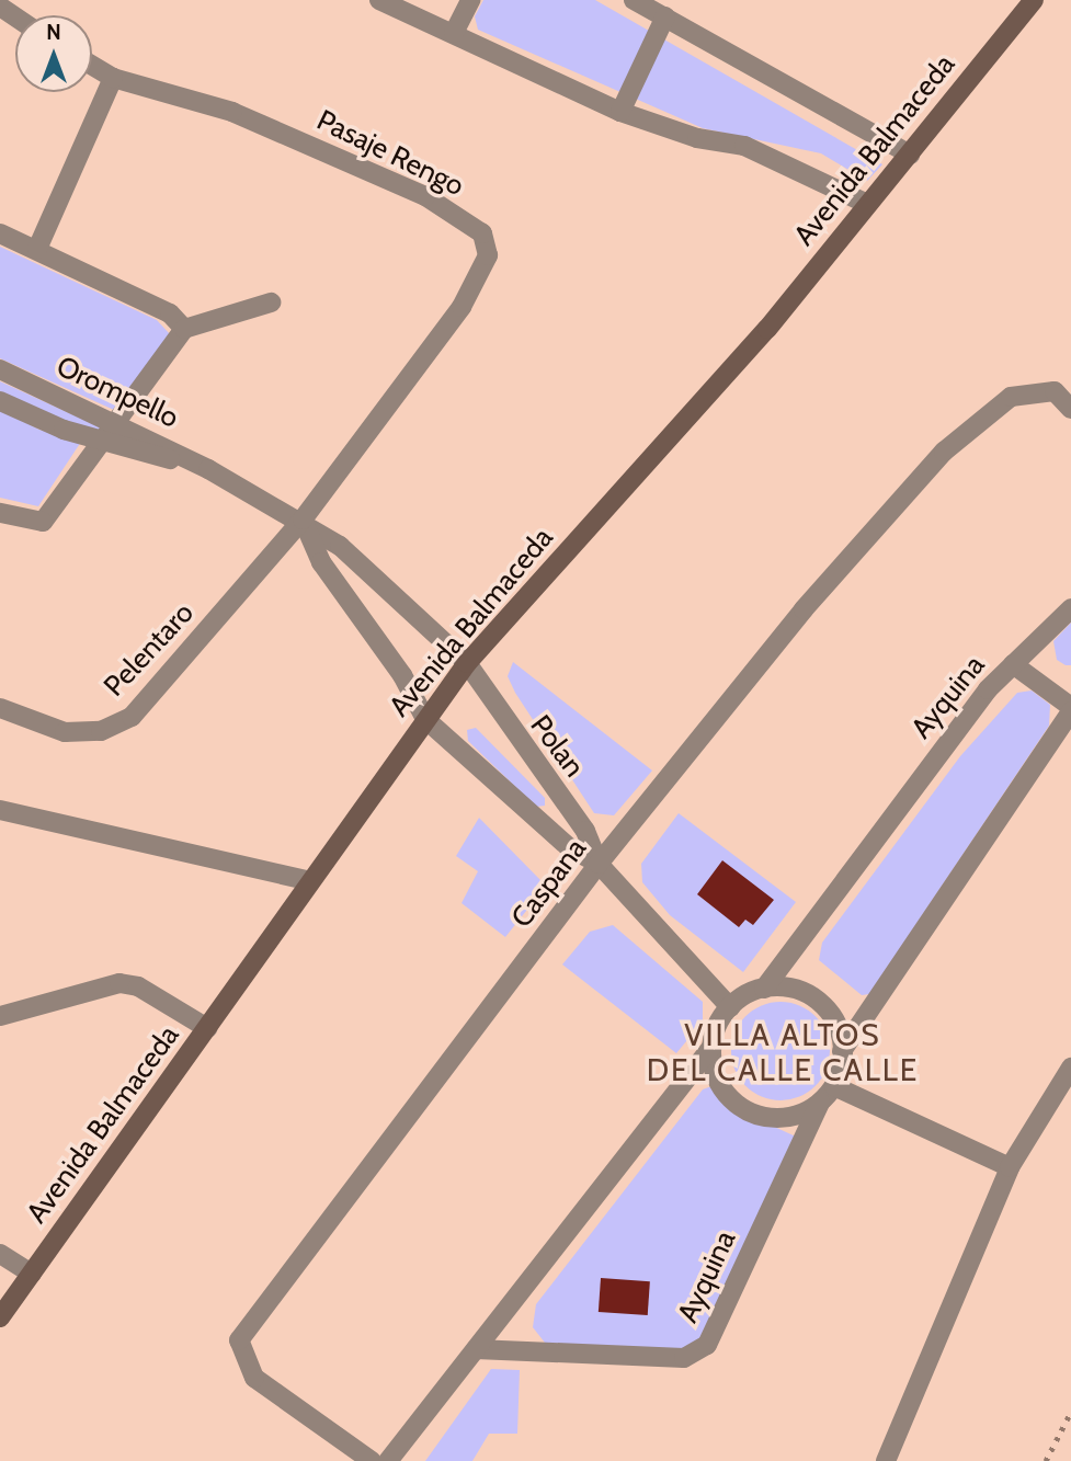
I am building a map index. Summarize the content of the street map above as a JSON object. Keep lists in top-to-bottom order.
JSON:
{
  "streets": {
    "main road": ["Avenida Balmaceda"],
    "street": [
      "Pasaje Rengo",
      "Orompello",
      "Pelentaro",
      "Ayquina",
      "Polan",
      "Caspana"
    ]
  },
  "crossings": [
    ["Avenida Balmaceda", "Orompello"],
    ["Avenida Balmaceda", "Polan"],
    ["Pasaje Rengo", "Orompello"],
    ["Pasaje Rengo", "Pelentaro"],
    ["Orompello", "Pelentaro"],
    ["Orompello", "Polan"],
    ["Ayquina", "Polan"],
    ["Polan", "Caspana"]
  ],
  "districts": ["VILLA ALTOS DEL CALLE CALLE"],
  "north": "top"
}
